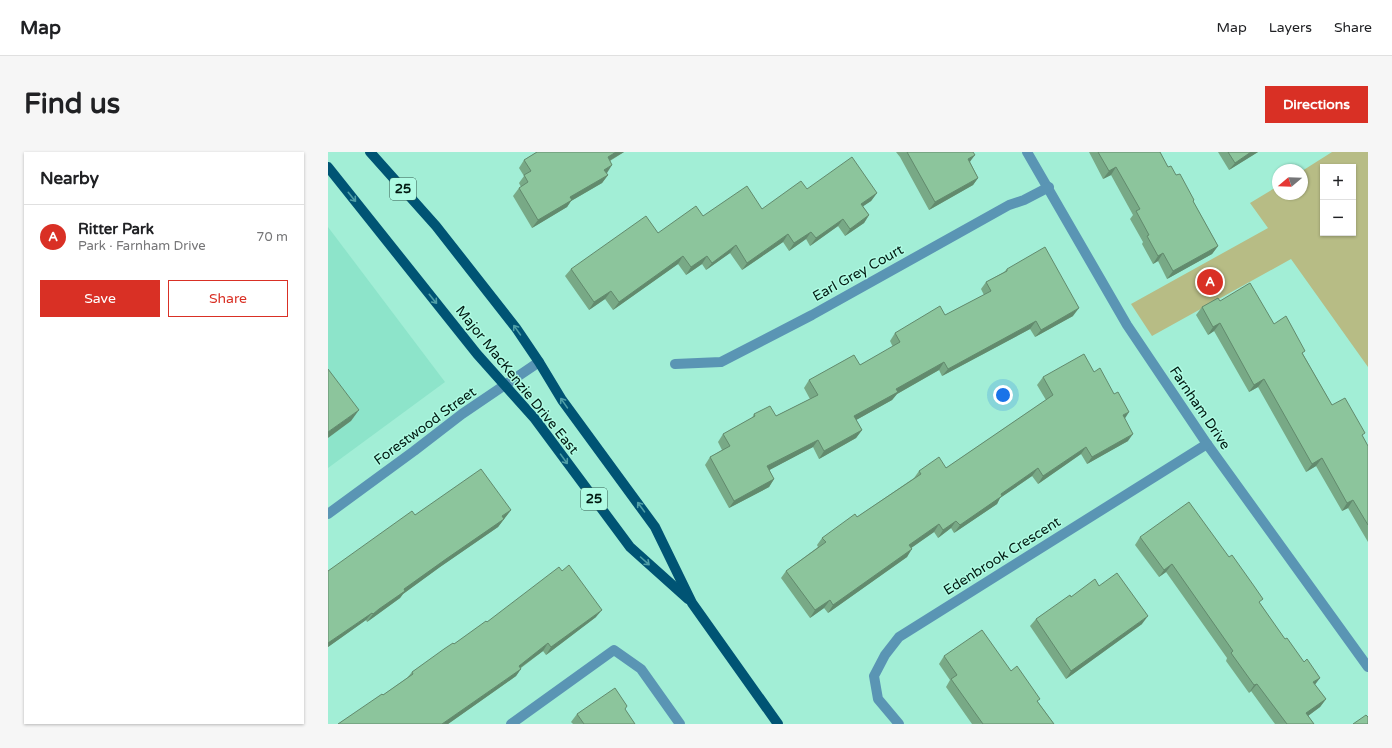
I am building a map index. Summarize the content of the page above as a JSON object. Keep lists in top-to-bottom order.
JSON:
{
  "streets": {
    "main road": ["25", "Major MacKenzie Drive East"],
    "street": [
      "Earl Grey Court",
      "Farnham Drive",
      "Forestwood Street",
      "Edenbrook Crescent"
    ]
  },
  "crossings": [
    ["Earl Grey Court", "Farnham Drive"],
    ["Major MacKenzie Drive East", "Forestwood Street"],
    ["Farnham Drive", "Edenbrook Crescent"]
  ],
  "north": "left",
  "page": {
    "header": "Map",
    "nav": ["Map", "Layers", "Share"],
    "buttons": [
      "Directions",
      ["Save", "Share"]
    ],
    "title": "Find us",
    "heading": "Nearby",
    "map_buttons": ["+", "−"],
    "list": [
      {
        "mark": "A",
        "name": "Ritter Park",
        "note": "Park · Farnham Drive",
        "value": "70 m"
      }
    ],
    "pins": "A"
  }
}
